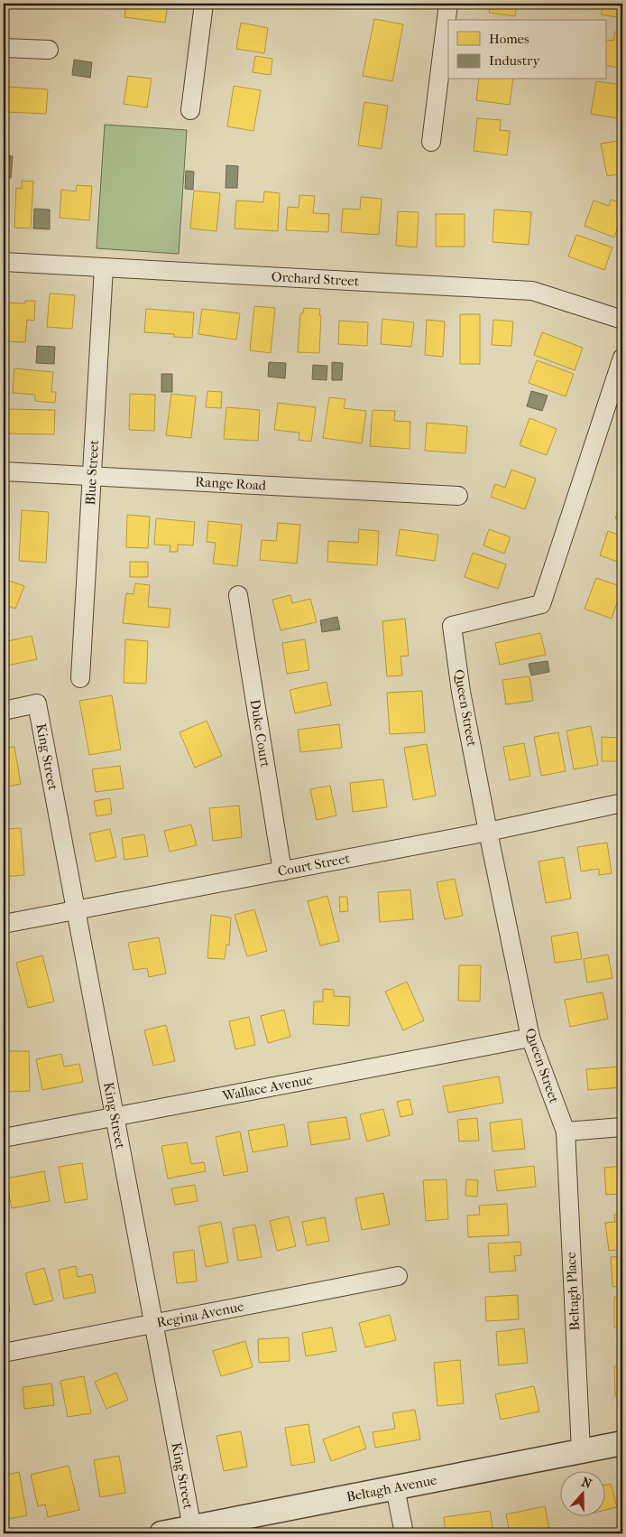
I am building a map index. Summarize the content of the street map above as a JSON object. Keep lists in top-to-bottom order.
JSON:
{
  "streets": {
    "street": [
      "Orchard Street",
      "Blue Street",
      "Range Road",
      "Queen Street",
      "Duke Court",
      "King Street",
      "Court Street",
      "Wallace Avenue",
      "Beltagh Place",
      "Regina Avenue",
      "Beltagh Avenue"
    ]
  },
  "crossings": [
    ["Orchard Street", "Blue Street"],
    ["Blue Street", "Range Road"],
    ["Queen Street", "Court Street"],
    ["Queen Street", "Wallace Avenue"],
    ["Queen Street", "Beltagh Place"],
    ["Duke Court", "Court Street"],
    ["King Street", "Court Street"],
    ["King Street", "Wallace Avenue"],
    ["King Street", "Regina Avenue"],
    ["King Street", "Beltagh Avenue"],
    ["Beltagh Place", "Beltagh Avenue"]
  ],
  "legend": ["Homes", "Industry"],
  "north": "top"
}
